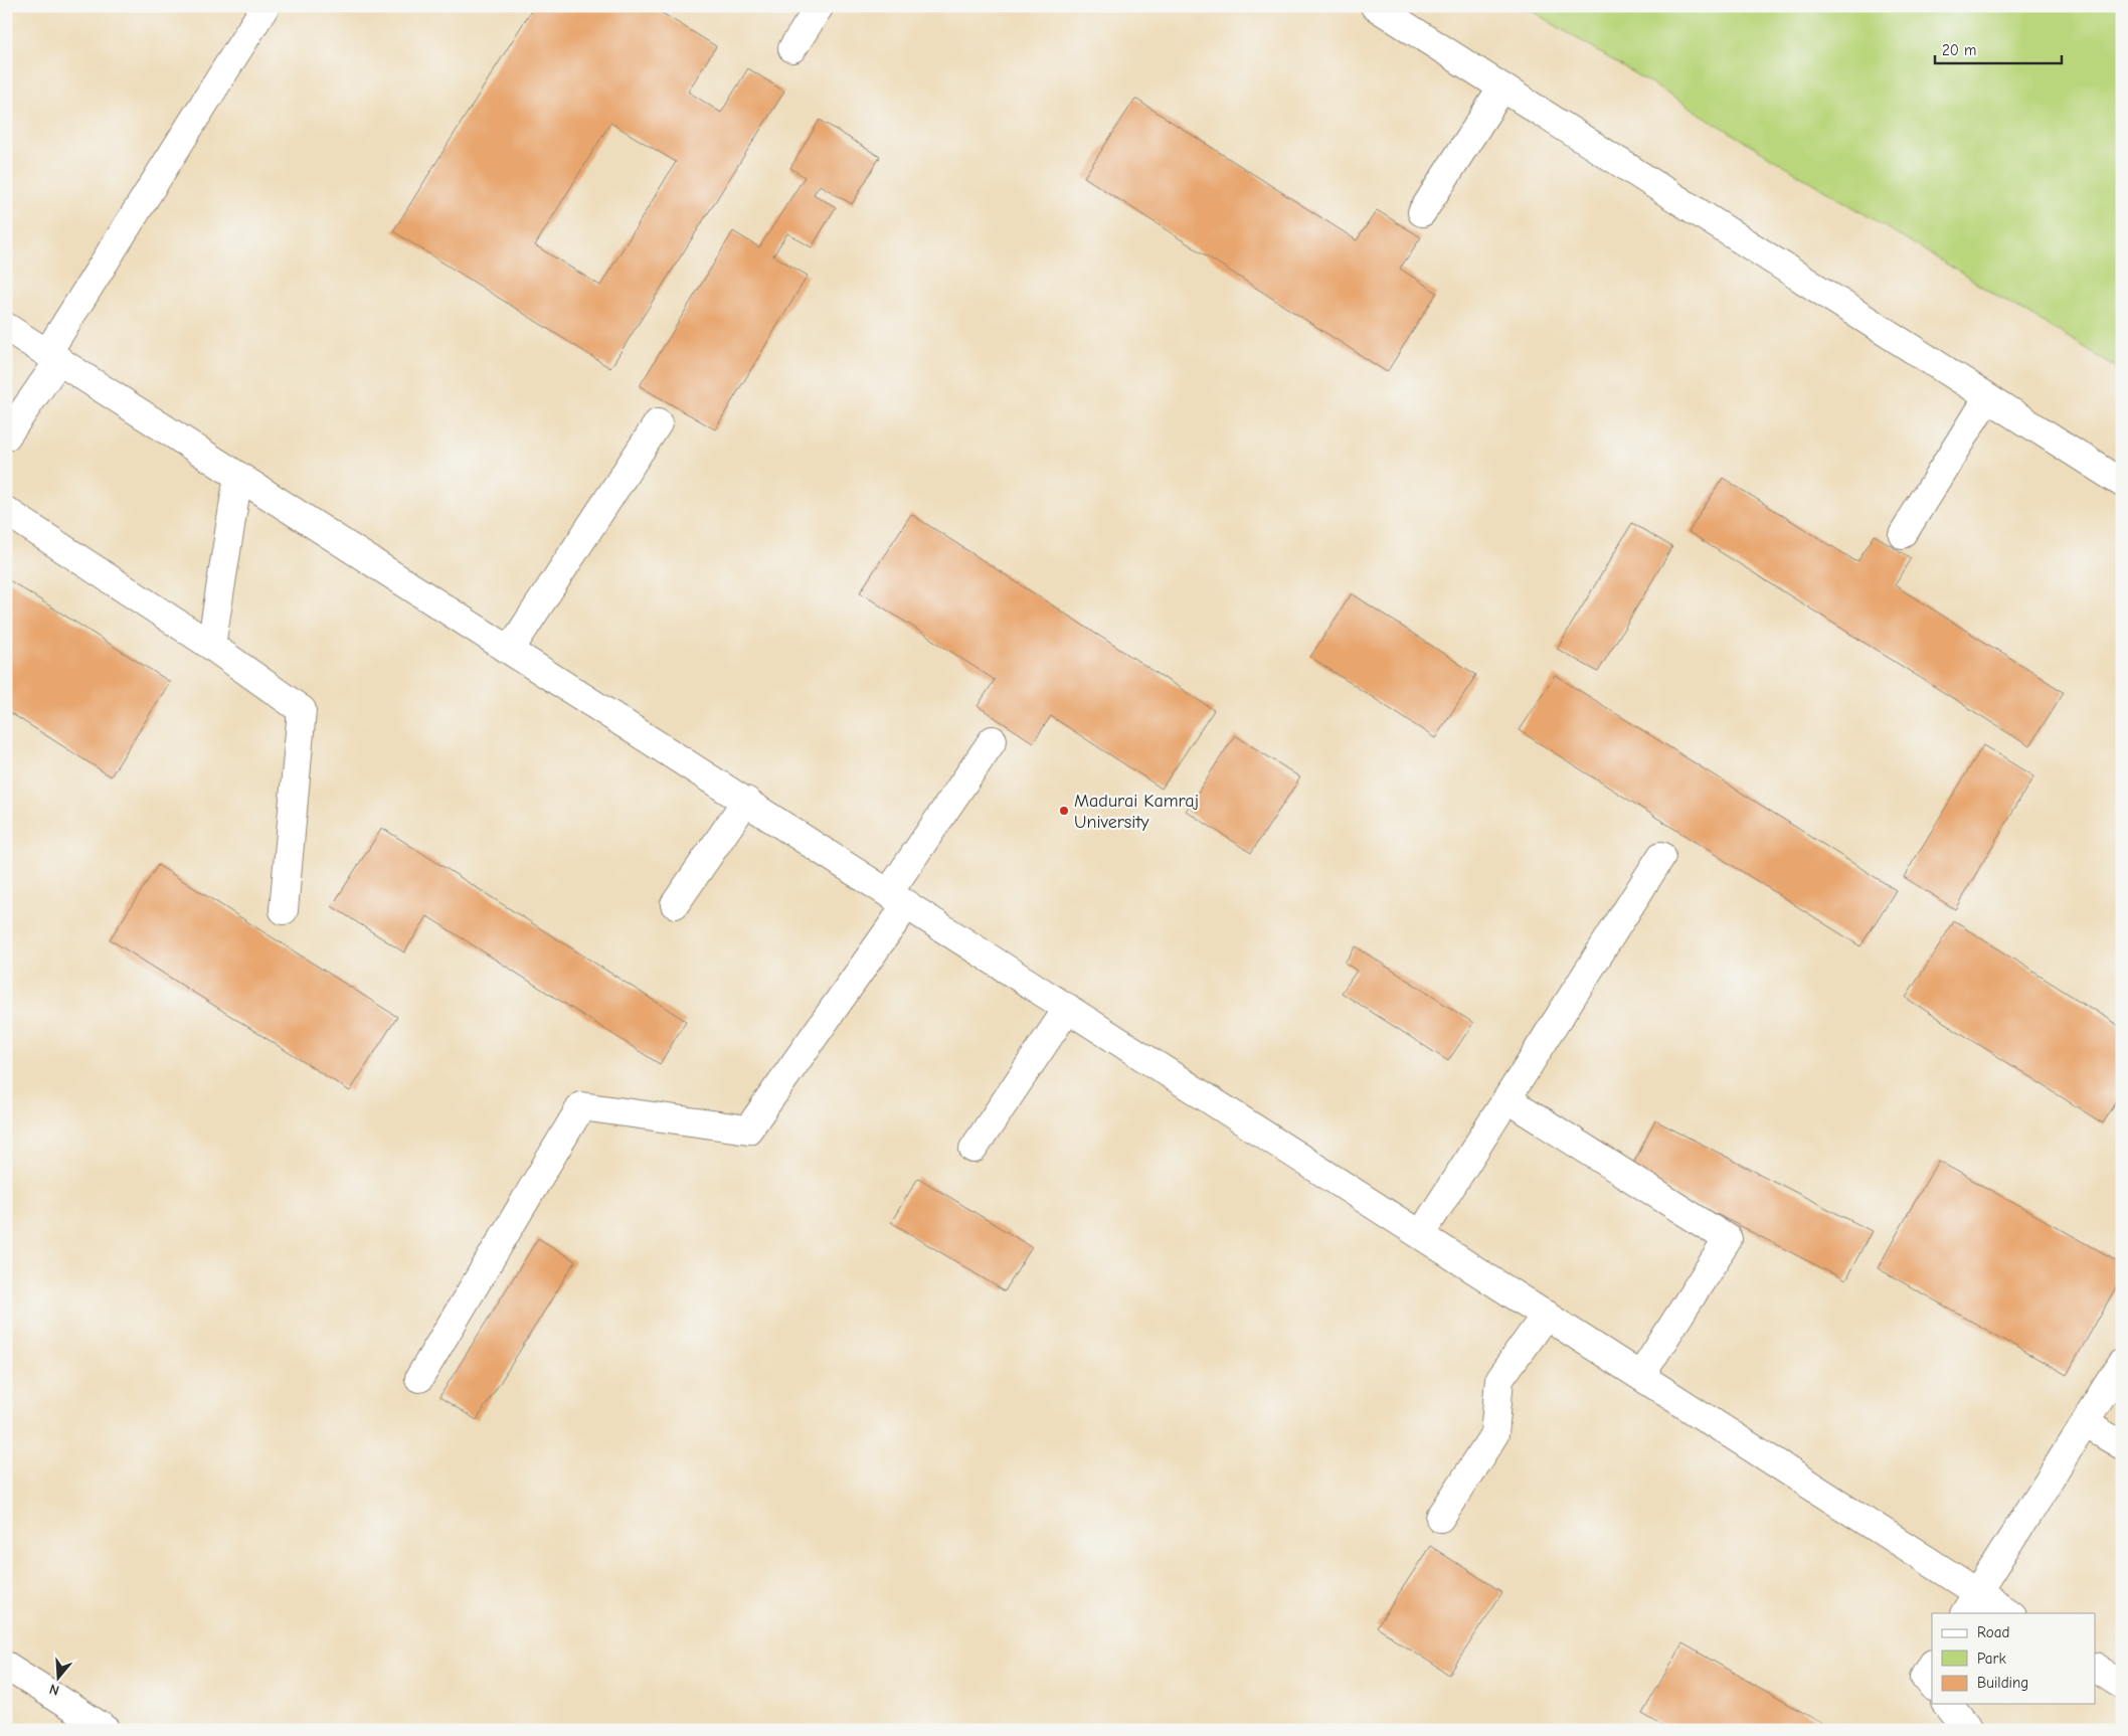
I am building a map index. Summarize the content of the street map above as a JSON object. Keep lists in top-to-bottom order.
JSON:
{
  "places": ["Madurai Kamraj University"],
  "legend": ["Road", "Park", "Building"],
  "scale_bar": "20 m",
  "north": "bottom"
}
